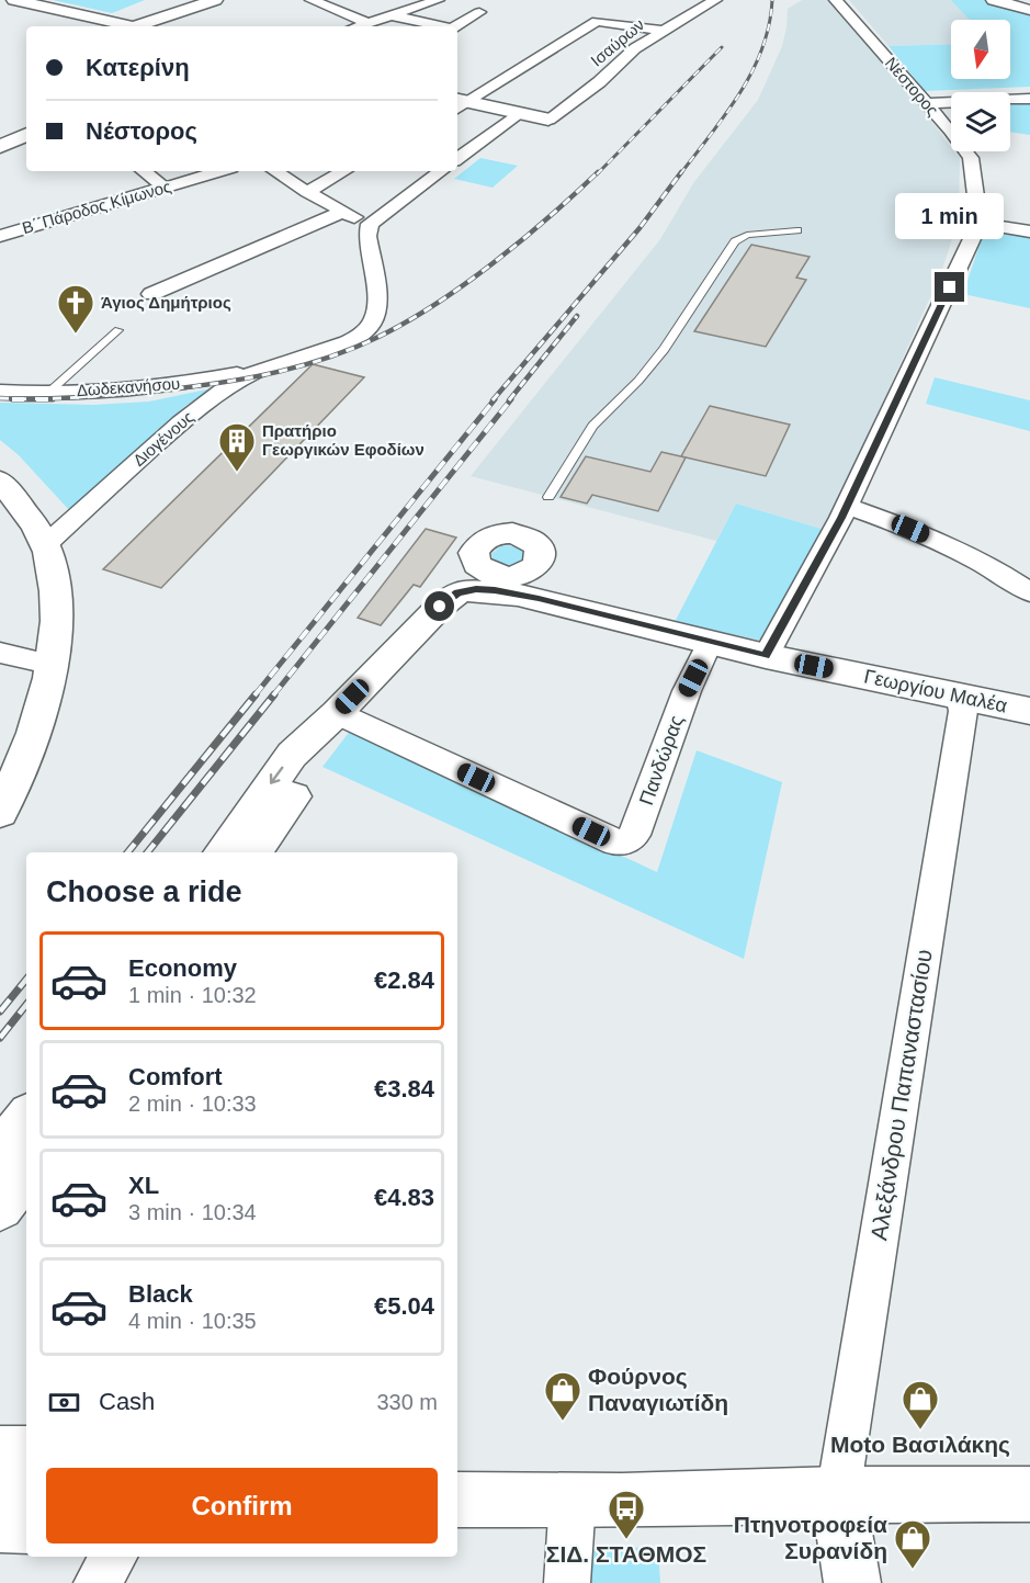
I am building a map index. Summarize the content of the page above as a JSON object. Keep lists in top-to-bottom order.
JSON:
{
  "streets": {
    "street": [
      "Ισαύρων",
      "Νέστορος",
      "Β΄ Πάροδος Κίμωνος",
      "Δωδεκανήσου",
      "Διογένους",
      "Γεωργίου Μαλέα",
      "Πανδώρας",
      "Αλεξάνδρου Παπαναστασίου"
    ]
  },
  "crossings": [
    ["Δωδεκανήσου", "Διογένους"],
    ["Γεωργίου Μαλέα", "Πανδώρας"],
    ["Γεωργίου Μαλέα", "Αλεξάνδρου Παπαναστασίου"]
  ],
  "places": {
    "church": ["Άγιος Δημήτριος"],
    "building": ["Πρατήριο Γεωργικών Εφοδίων"],
    "shop": ["Φούρνος Παναγιωτίδη", "Moto Bασιλάκης", "Πτηνοτροφεία Συρανίδη"],
    "bus stop": ["ΣΙΔ. ΣΤΑΘΜΟΣ"]
  },
  "north": "bottom",
  "page": {
    "banner": ["Κατερίνη", "Νέστορος"],
    "bubble": "1 min",
    "heading": "Choose a ride",
    "list": [
      {
        "name": "Economy",
        "note": "1 min · 10:32",
        "value": "€2.84"
      },
      {
        "name": "Comfort",
        "note": "2 min · 10:33",
        "value": "€3.84"
      },
      {
        "name": "XL",
        "note": "3 min · 10:34",
        "value": "€4.83"
      },
      {
        "name": "Black",
        "note": "4 min · 10:35",
        "value": "€5.04"
      }
    ],
    "pay": ["Cash", "330 m"],
    "buttons": "Confirm"
  }
}
